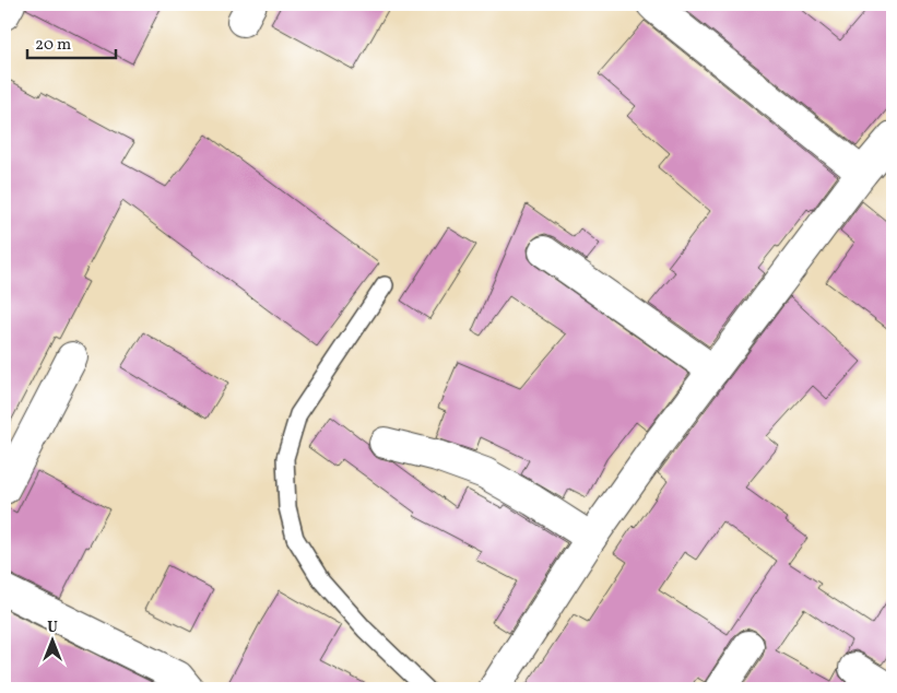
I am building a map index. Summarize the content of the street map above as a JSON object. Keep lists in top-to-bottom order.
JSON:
{
  "scale_bar": "20 m",
  "north": "top"
}
